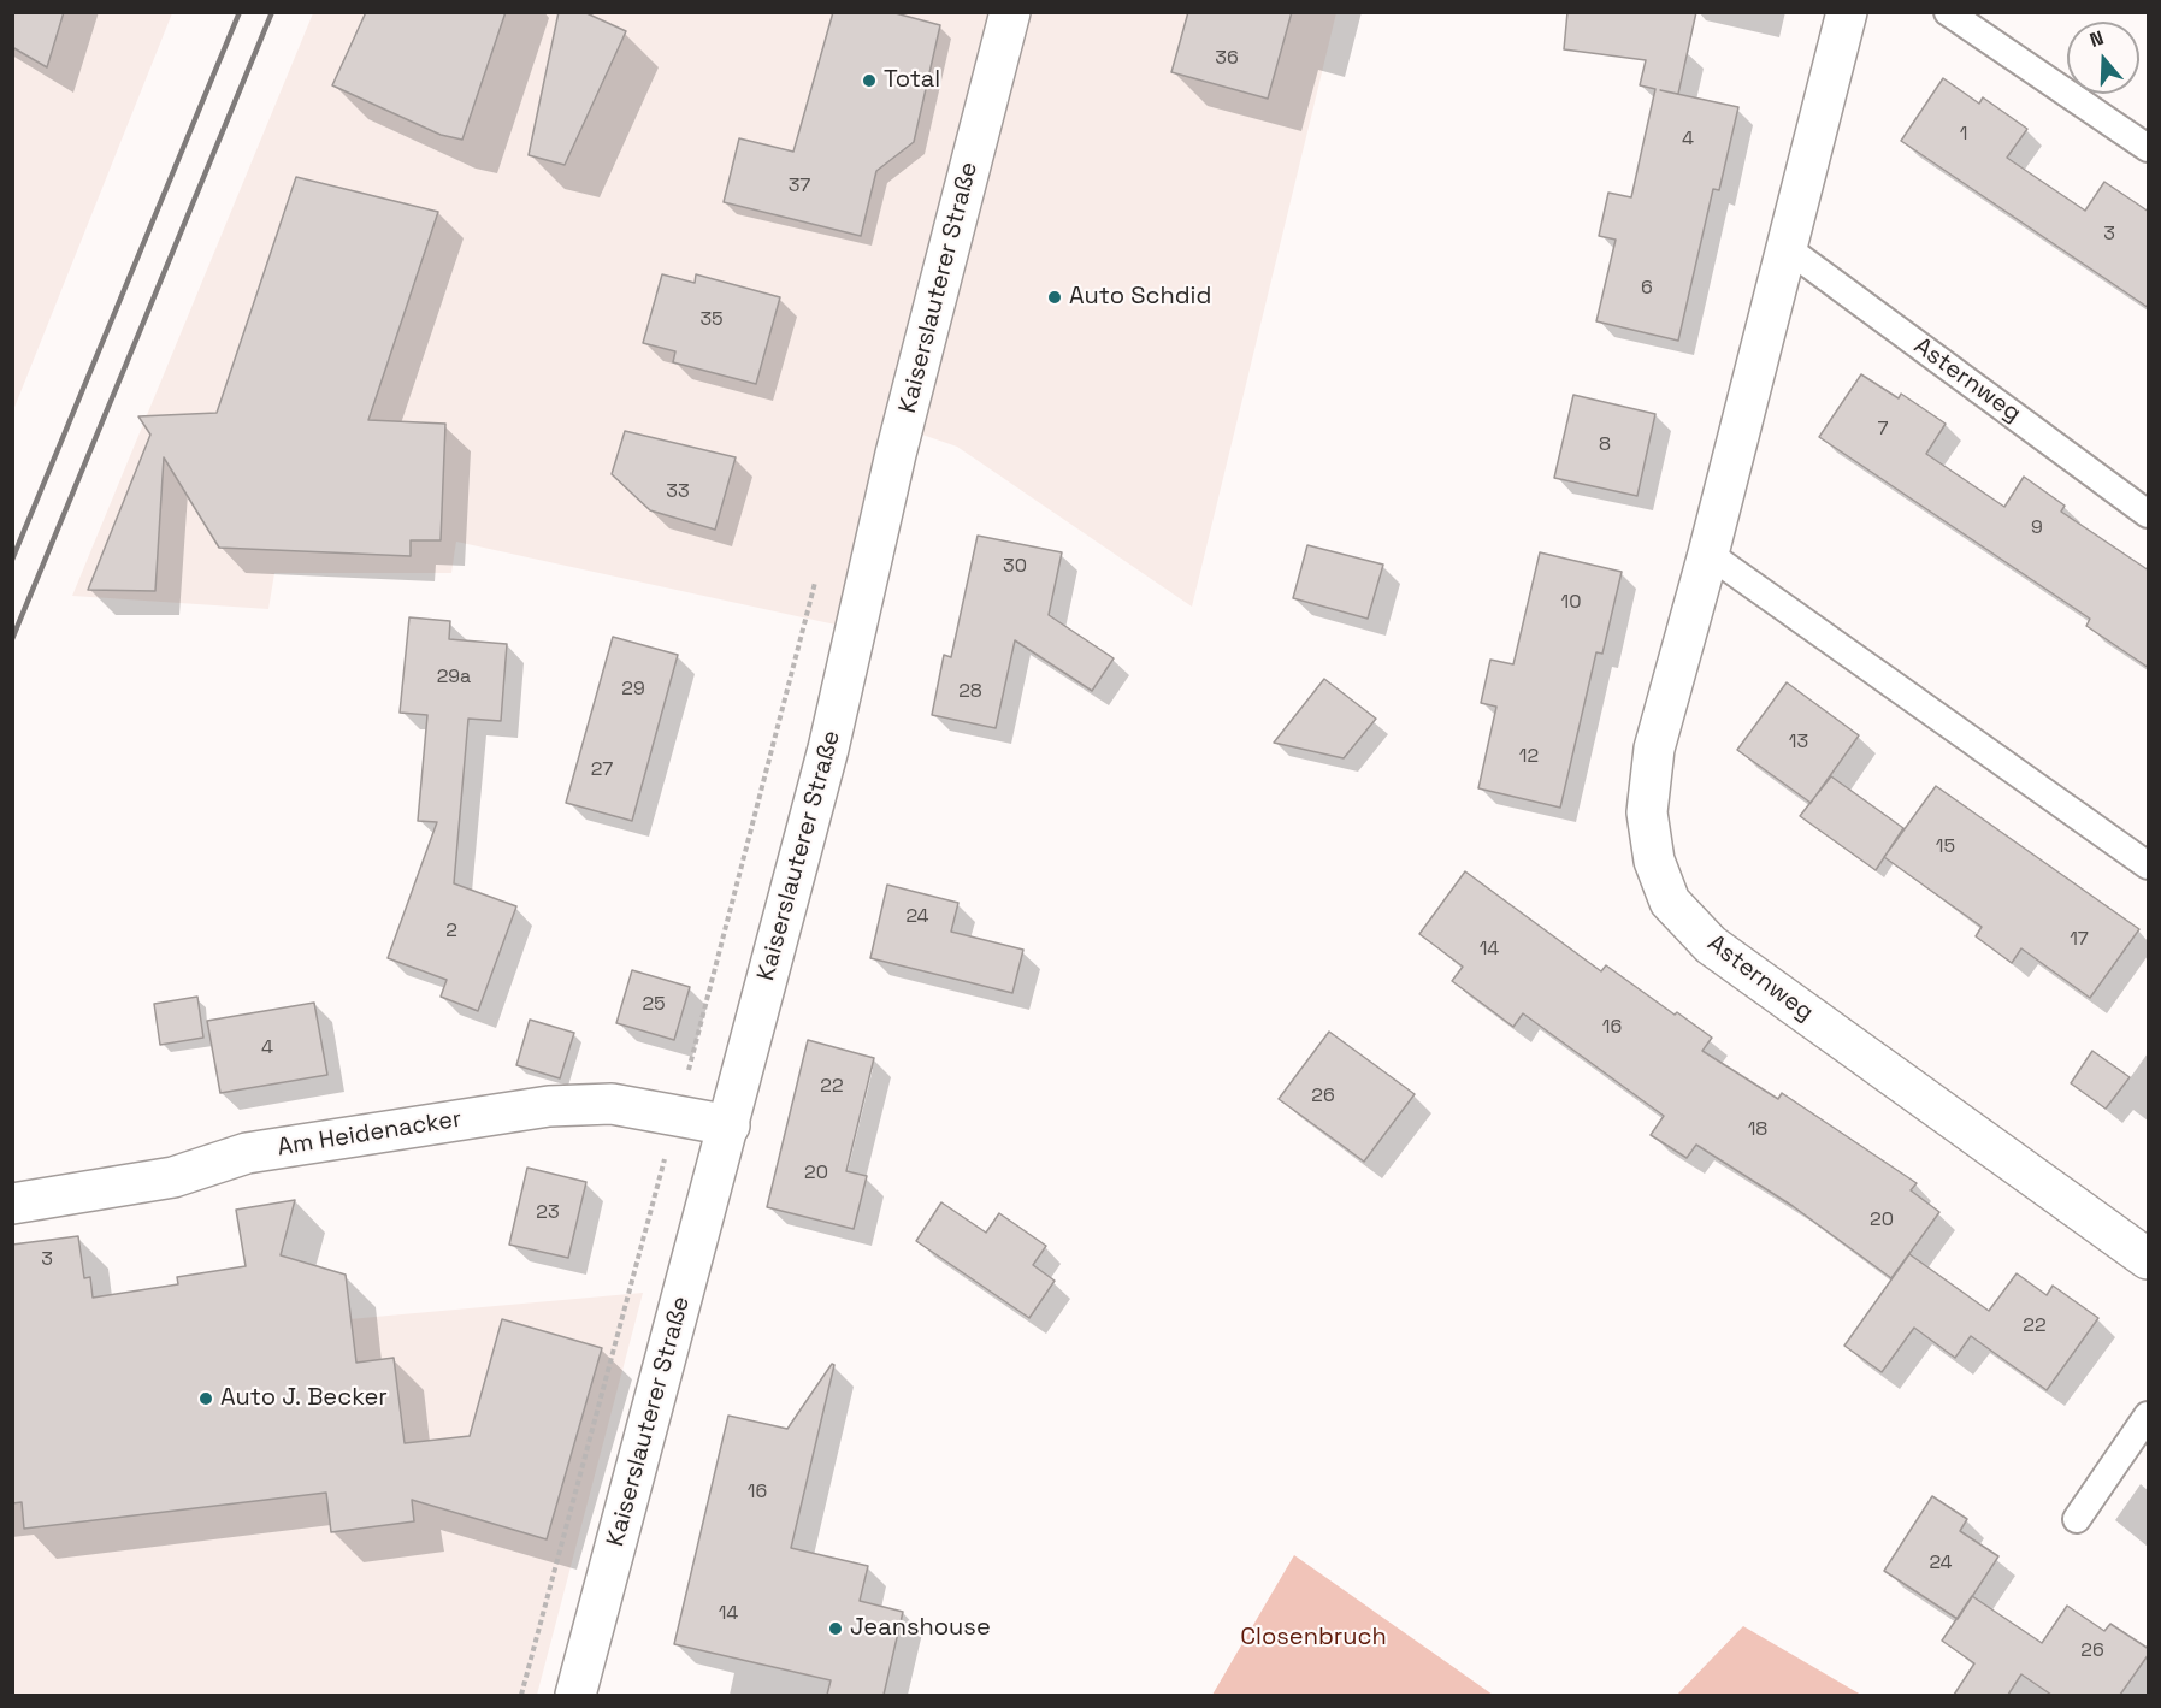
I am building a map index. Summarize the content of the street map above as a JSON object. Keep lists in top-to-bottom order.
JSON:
{
  "streets": {
    "street": ["Kaiserslauterer Straße", "Asternweg", "Am Heidenacker"]
  },
  "crossings": [
    ["Kaiserslauterer Straße", "Am Heidenacker"]
  ],
  "parks": ["Closenbruch"],
  "places": [
    "Total",
    "Auto Schdid",
    "Auto J. Becker",
    "Jeanshouse"
  ],
  "house_numbers": [
    "36",
    "1",
    "4",
    "37",
    "3",
    "6",
    "35",
    "7",
    "8",
    "33",
    "9",
    "30",
    "10",
    "29a",
    "29",
    "28",
    "13",
    "12",
    "27",
    "15",
    "24",
    "2",
    "17",
    "14",
    "25",
    "16",
    "4",
    "22",
    "26",
    "18",
    "20",
    "23",
    "20",
    "3",
    "22",
    "16",
    "24",
    "14",
    "26"
  ],
  "north": "top"
}
